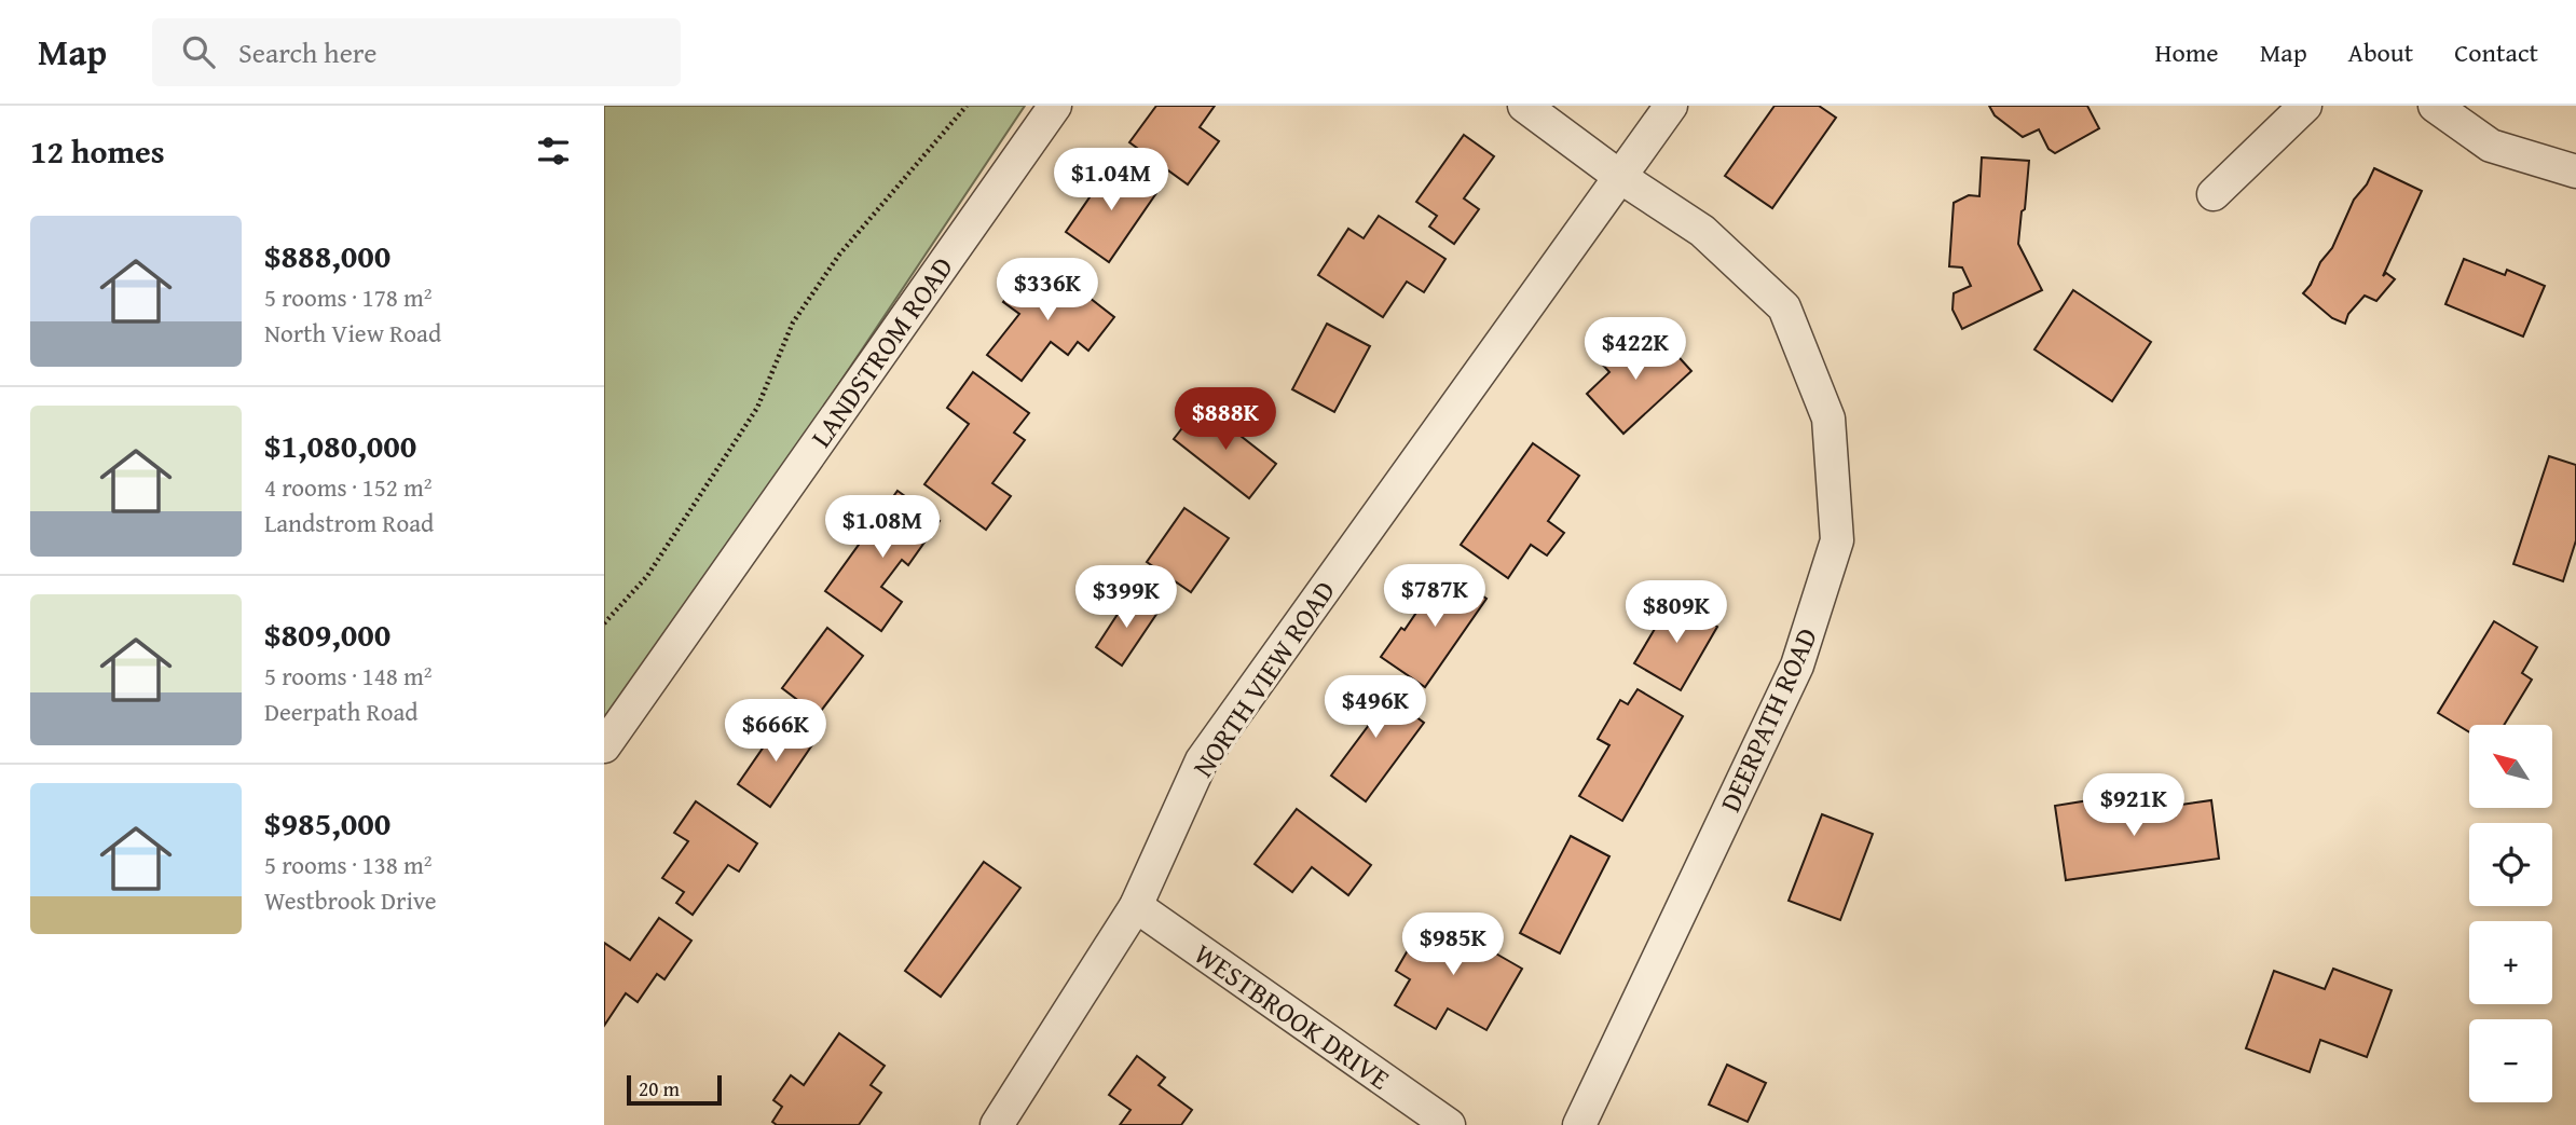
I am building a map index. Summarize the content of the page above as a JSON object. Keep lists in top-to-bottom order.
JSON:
{
  "streets": {
    "street": [
      "LANDSTROM ROAD",
      "NORTH VIEW ROAD",
      "DEERPATH ROAD",
      "WESTBROOK DRIVE"
    ]
  },
  "crossings": [
    ["NORTH VIEW ROAD", "DEERPATH ROAD"],
    ["NORTH VIEW ROAD", "WESTBROOK DRIVE"]
  ],
  "scale_bar": "20 m",
  "north": "top left",
  "page": {
    "header": "Map",
    "search": "Search here",
    "nav": [
      "Home",
      "Map",
      "About",
      "Contact"
    ],
    "heading": "12 homes",
    "price": [
      "$1.04M",
      "$336K",
      "$422K",
      "$888K",
      "$1.08M",
      "$787K",
      "$399K",
      "$809K",
      "$496K",
      "$666K",
      "$921K",
      "$985K"
    ],
    "list": [
      {
        "name": "$888,000",
        "note": "5 rooms · 178 m² · North View Road"
      },
      {
        "name": "$1,080,000",
        "note": "4 rooms · 152 m² · Landstrom Road"
      },
      {
        "name": "$809,000",
        "note": "5 rooms · 148 m² · Deerpath Road"
      },
      {
        "name": "$985,000",
        "note": "5 rooms · 138 m² · Westbrook Drive"
      }
    ],
    "map_buttons": ["+", "−"],
    "scale": "20 m"
  }
}
